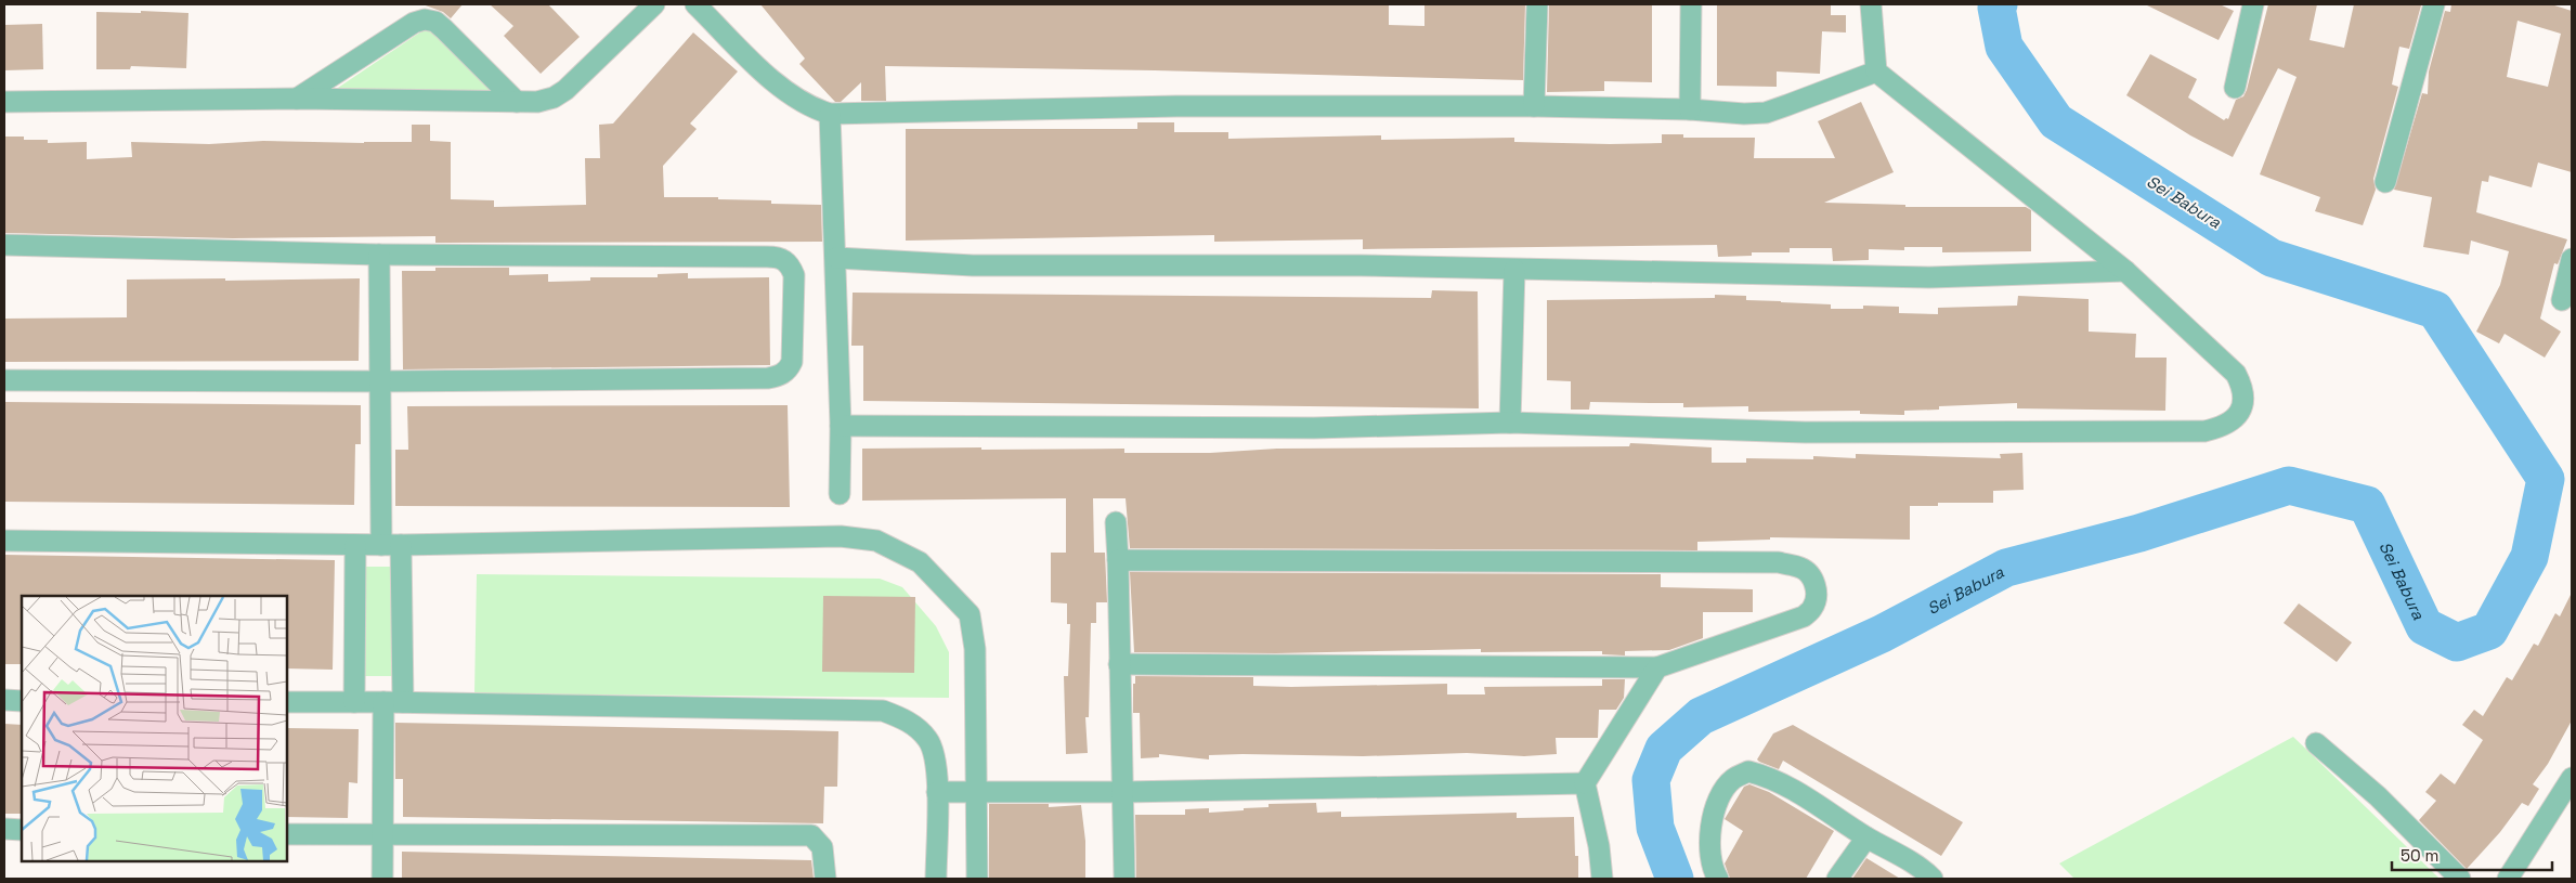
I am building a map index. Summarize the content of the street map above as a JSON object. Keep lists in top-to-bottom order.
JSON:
{
  "water": ["Sei Babura"],
  "scale_bar": "50 m"
}
